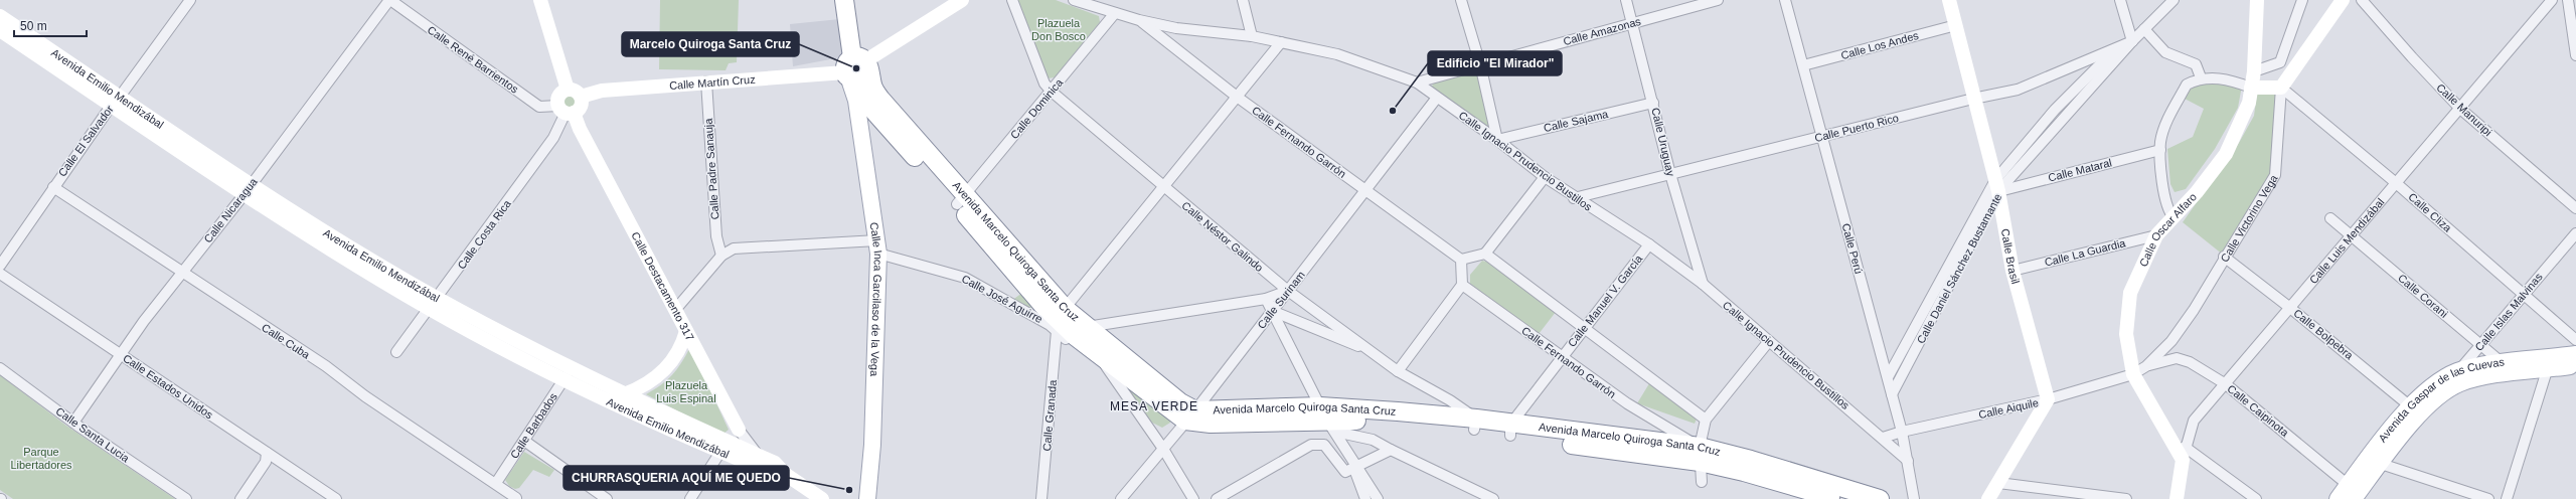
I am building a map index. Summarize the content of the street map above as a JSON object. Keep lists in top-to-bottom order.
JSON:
{
  "streets": {
    "highway": ["Avenida Marcelo Quiroga Santa Cruz"],
    "main road": [
      "Calle Martín Cruz",
      "Avenida Emilio Mendizábal",
      "Calle Oscar Alfaro",
      "Calle Luis Mendizábal",
      "Calle Brasil",
      "Calle Destacamento 317",
      "Calle Inca Garcilaso de la Vega",
      "Avenida Gaspar de las Cuevas"
    ],
    "street": [
      "Calle Amazonas",
      "Calle Los Andes",
      "Calle René Barrientos",
      "Calle Dominica",
      "Calle Manuripi",
      "Calle Sajama",
      "Calle Puerto Rico",
      "Calle El Salvador",
      "Calle Fernando Garrón",
      "Calle Uruguay",
      "Calle Ignacio Prudencio Bustillos",
      "Calle Padre Sanauja",
      "Calle Mataral",
      "Calle Nicaragua",
      "Calle Cliza",
      "Calle Victorino Vega",
      "Calle Costa Rica",
      "Calle Néstor Galindo",
      "Calle Perú",
      "Calle La Guardia",
      "Calle Daniel Sánchez Bustamante",
      "Calle Corani",
      "Calle José Aguirre",
      "Calle Surinam",
      "Calle Manuel V. García",
      "Calle Islas Malvinas",
      "Calle Bolpebra",
      "Calle Cuba",
      "Calle Estados Unidos",
      "Calle Aiquile",
      "Calle Caipinota",
      "Calle Granada",
      "Calle Barbados",
      "Calle Santa Lucia"
    ]
  },
  "crossings": [
    ["Calle Amazonas", "Calle Uruguay"],
    ["Calle Amazonas", "Calle Ignacio Prudencio Bustillos"],
    ["Calle Los Andes", "Calle Perú"],
    ["Calle Los Andes", "Calle Brasil"],
    ["Calle René Barrientos", "Calle Martín Cruz"],
    ["Calle René Barrientos", "Calle Nicaragua"],
    ["Calle René Barrientos", "Calle Costa Rica"],
    ["Calle René Barrientos", "Calle Destacamento 317"],
    ["Calle Martín Cruz", "Calle Padre Sanauja"],
    ["Calle Martín Cruz", "Calle Costa Rica"],
    ["Calle Martín Cruz", "Avenida Marcelo Quiroga Santa Cruz"],
    ["Calle Martín Cruz", "Calle Destacamento 317"],
    ["Calle Martín Cruz", "Calle Inca Garcilaso de la Vega"],
    ["Avenida Emilio Mendizábal", "Calle El Salvador"],
    ["Avenida Emilio Mendizábal", "Calle Nicaragua"],
    ["Avenida Emilio Mendizábal", "Calle Costa Rica"],
    ["Avenida Emilio Mendizábal", "Calle Destacamento 317"],
    ["Avenida Emilio Mendizábal", "Calle Barbados"],
    ["Calle Dominica", "Calle Ignacio Prudencio Bustillos"],
    ["Calle Dominica", "Calle Néstor Galindo"],
    ["Calle Dominica", "Avenida Marcelo Quiroga Santa Cruz"],
    ["Calle Manuripi", "Calle Luis Mendizábal"],
    ["Calle Sajama", "Calle Uruguay"],
    ["Calle Sajama", "Calle Ignacio Prudencio Bustillos"],
    ["Calle Puerto Rico", "Calle Uruguay"],
    ["Calle Puerto Rico", "Calle Ignacio Prudencio Bustillos"],
    ["Calle Puerto Rico", "Calle Perú"],
    ["Calle Puerto Rico", "Calle Brasil"],
    ["Calle Puerto Rico", "Calle Daniel Sánchez Bustamante"],
    ["Calle El Salvador", "Calle Cuba"],
    ["Calle Fernando Garrón", "Calle Ignacio Prudencio Bustillos"],
    ["Calle Fernando Garrón", "Avenida Marcelo Quiroga Santa Cruz"],
    ["Calle Fernando Garrón", "Calle Surinam"],
    ["Calle Fernando Garrón", "Calle Manuel V. García"],
    ["Calle Uruguay", "Calle Ignacio Prudencio Bustillos"],
    ["Calle Ignacio Prudencio Bustillos", "Calle Perú"],
    ["Calle Ignacio Prudencio Bustillos", "Calle Surinam"],
    ["Calle Ignacio Prudencio Bustillos", "Calle Manuel V. García"],
    ["Calle Ignacio Prudencio Bustillos", "Calle Aiquile"],
    ["Calle Padre Sanauja", "Calle José Aguirre"],
    ["Calle Mataral", "Calle Brasil"],
    ["Calle Mataral", "Calle Daniel Sánchez Bustamante"],
    ["Calle Nicaragua", "Calle Cuba"],
    ["Calle Nicaragua", "Calle Estados Unidos"],
    ["Calle Nicaragua", "Calle Santa Lucia"],
    ["Calle Cliza", "Calle Victorino Vega"],
    ["Calle Cliza", "Calle Luis Mendizábal"],
    ["Calle Cliza", "Calle Islas Malvinas"],
    ["Calle Victorino Vega", "Calle Oscar Alfaro"],
    ["Calle Victorino Vega", "Calle Bolpebra"],
    ["Calle Victorino Vega", "Calle Aiquile"],
    ["Calle Victorino Vega", "Calle Caipinota"],
    ["Calle Oscar Alfaro", "Calle Luis Mendizábal"],
    ["Calle Oscar Alfaro", "Calle La Guardia"],
    ["Calle Oscar Alfaro", "Calle Aiquile"],
    ["Calle Costa Rica", "Calle Destacamento 317"],
    ["Calle Néstor Galindo", "Avenida Marcelo Quiroga Santa Cruz"],
    ["Calle Néstor Galindo", "Calle Surinam"],
    ["Calle Luis Mendizábal", "Calle Corani"],
    ["Calle Luis Mendizábal", "Calle Bolpebra"],
    ["Calle Luis Mendizábal", "Calle Caipinota"],
    ["Calle Perú", "Calle Daniel Sánchez Bustamante"],
    ["Calle Perú", "Calle Aiquile"],
    ["Avenida Marcelo Quiroga Santa Cruz", "Calle Inca Garcilaso de la Vega"],
    ["Avenida Marcelo Quiroga Santa Cruz", "Calle José Aguirre"],
    ["Avenida Marcelo Quiroga Santa Cruz", "Calle Surinam"],
    ["Avenida Marcelo Quiroga Santa Cruz", "Calle Manuel V. García"],
    ["Avenida Marcelo Quiroga Santa Cruz", "Calle Granada"],
    ["Calle La Guardia", "Calle Brasil"],
    ["Calle Brasil", "Calle Daniel Sánchez Bustamante"],
    ["Calle Brasil", "Calle Aiquile"],
    ["Calle Destacamento 317", "Calle José Aguirre"],
    ["Calle Corani", "Calle Islas Malvinas"],
    ["Calle Corani", "Avenida Gaspar de las Cuevas"],
    ["Calle Inca Garcilaso de la Vega", "Calle José Aguirre"],
    ["Calle José Aguirre", "Calle Granada"],
    ["Calle Islas Malvinas", "Avenida Gaspar de las Cuevas"],
    ["Calle Bolpebra", "Avenida Gaspar de las Cuevas"],
    ["Calle Cuba", "Calle Barbados"],
    ["Avenida Gaspar de las Cuevas", "Calle Caipinota"]
  ],
  "districts": ["MESA VERDE"],
  "parks": ["Plazuela Don Bosco", "Plazuela Luis Espinal", "Parque Libertadores"],
  "places": ["Marcelo Quiroga Santa Cruz", "Edificio \"El Mirador\"", "CHURRASQUERIA AQUÍ ME QUEDO"],
  "scale_bar": "50 m"
}
